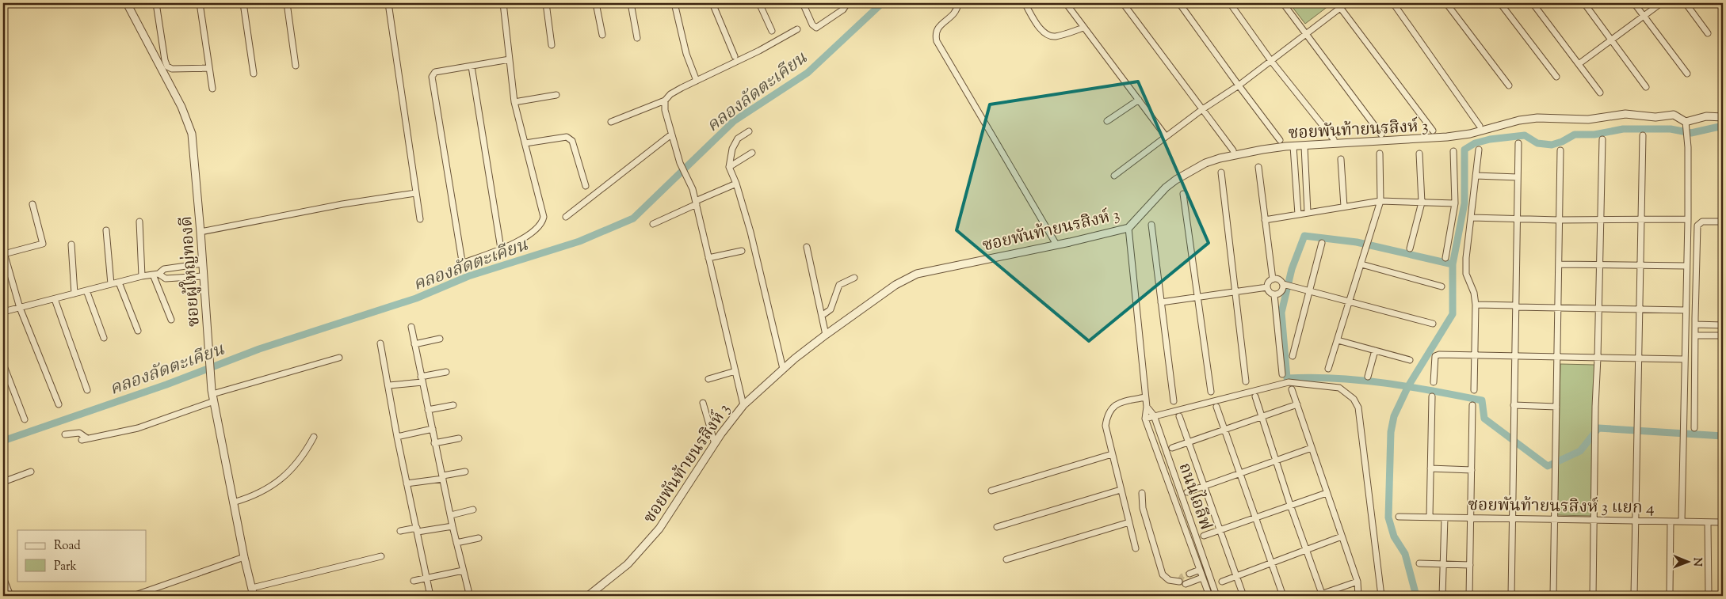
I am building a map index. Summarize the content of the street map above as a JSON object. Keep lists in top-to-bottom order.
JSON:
{
  "streets": {
    "street": [
      "ซอยพันท้ายนรสิงห์ 3",
      "ซอยผู้ใหญ่ทองดี",
      "ถนนไอลีฟ",
      "ซอยพันท้ายนรสิงห์ 3 แยก 4"
    ]
  },
  "crossings": [
    ["ซอยพันท้ายนรสิงห์ 3", "ถนนไอลีฟ"]
  ],
  "water": ["คลองลัดตะเคียน"],
  "legend": ["Road", "Park"],
  "north": "right"
}
